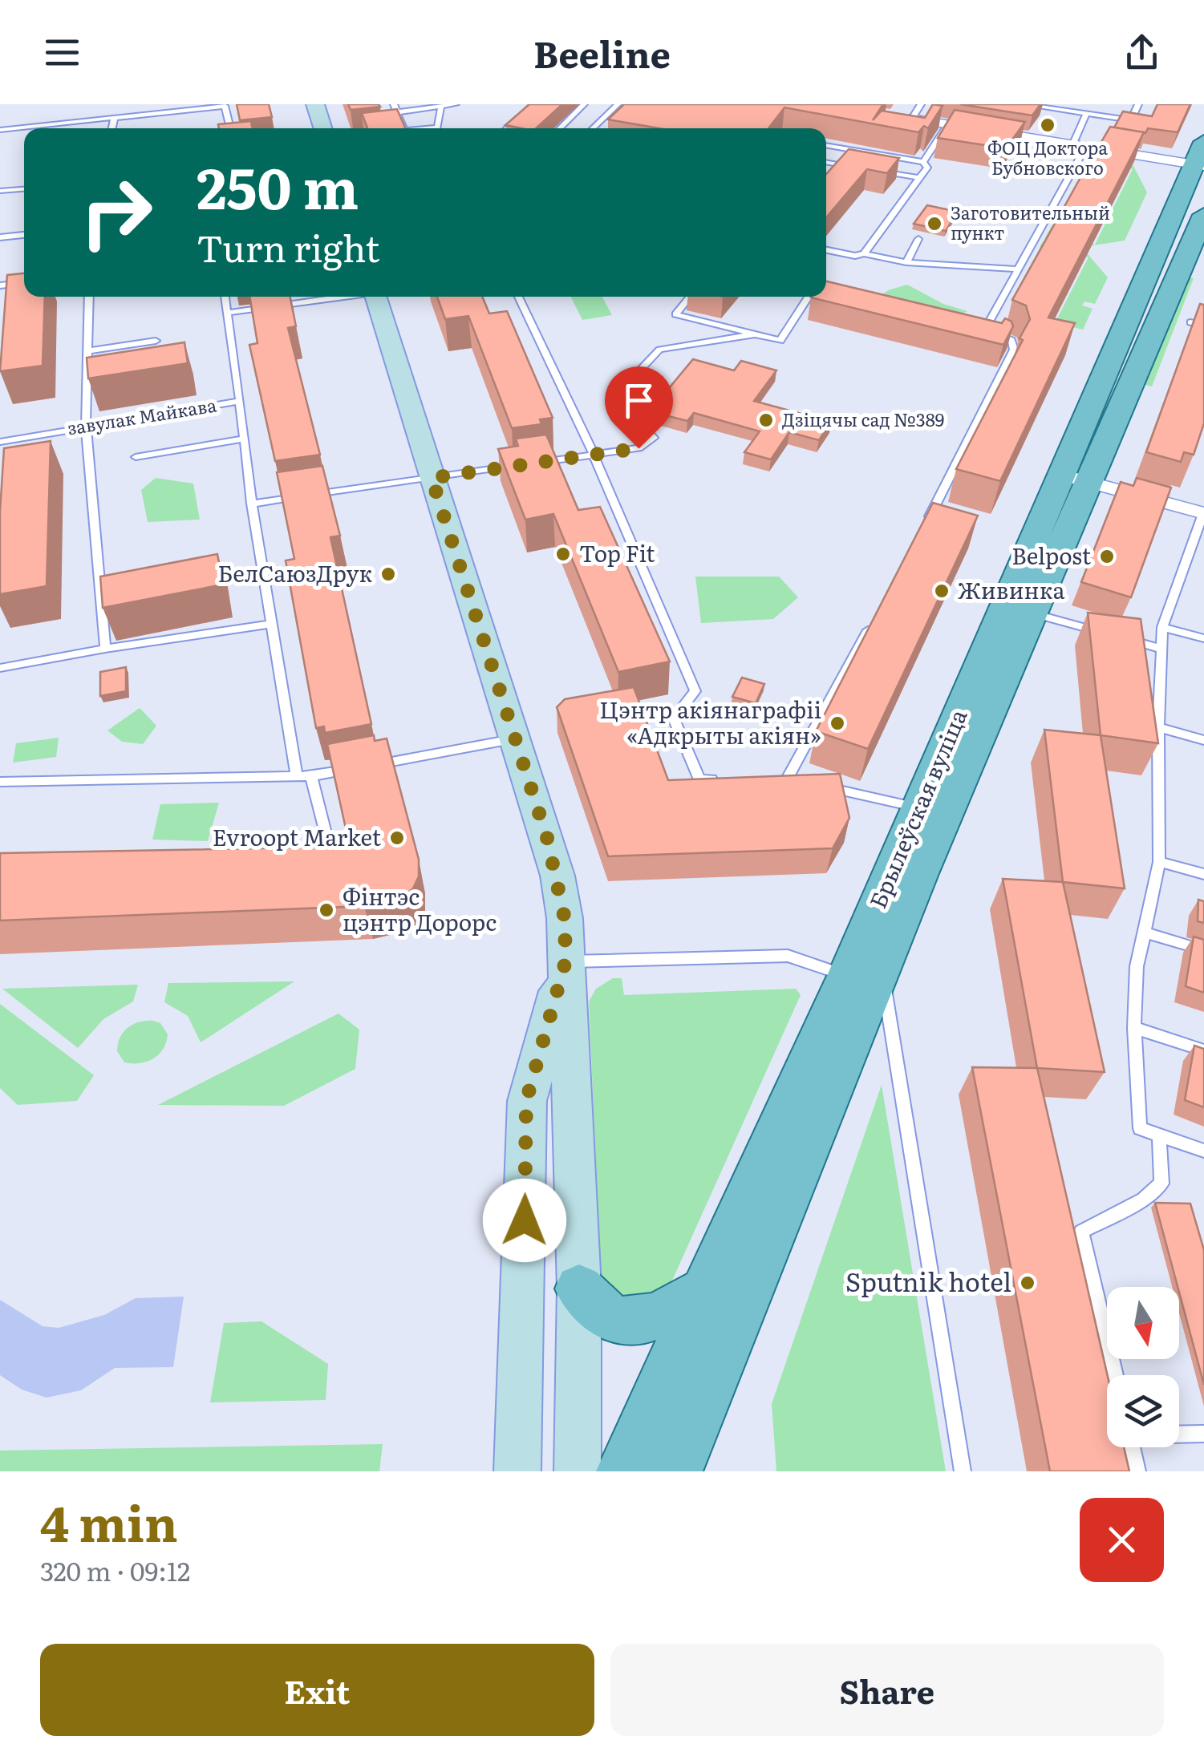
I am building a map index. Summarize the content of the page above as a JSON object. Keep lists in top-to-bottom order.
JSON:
{
  "streets": {
    "main road": ["Брылеўская вуліца"],
    "lane": ["завулак Майкава"]
  },
  "places": [
    "ФОЦ Доктора Бубновского",
    "Заготовительный пункт",
    "Дзіцячы сад №389",
    "Top Fit",
    "Belpost",
    "БелСаюзДрук",
    "Живинка",
    "Цэнтр акіянаграфіі «Адкрыты акіян»",
    "Evroopt Market",
    "Фінтэс цэнтр Дорорс",
    "Sputnik hotel"
  ],
  "north": "bottom",
  "page": {
    "header": "Beeline",
    "turn": ["250 m", "Turn right"],
    "heading": ["4 min", "320 m · 09:12"],
    "buttons": ["Exit", "Share"]
  }
}
